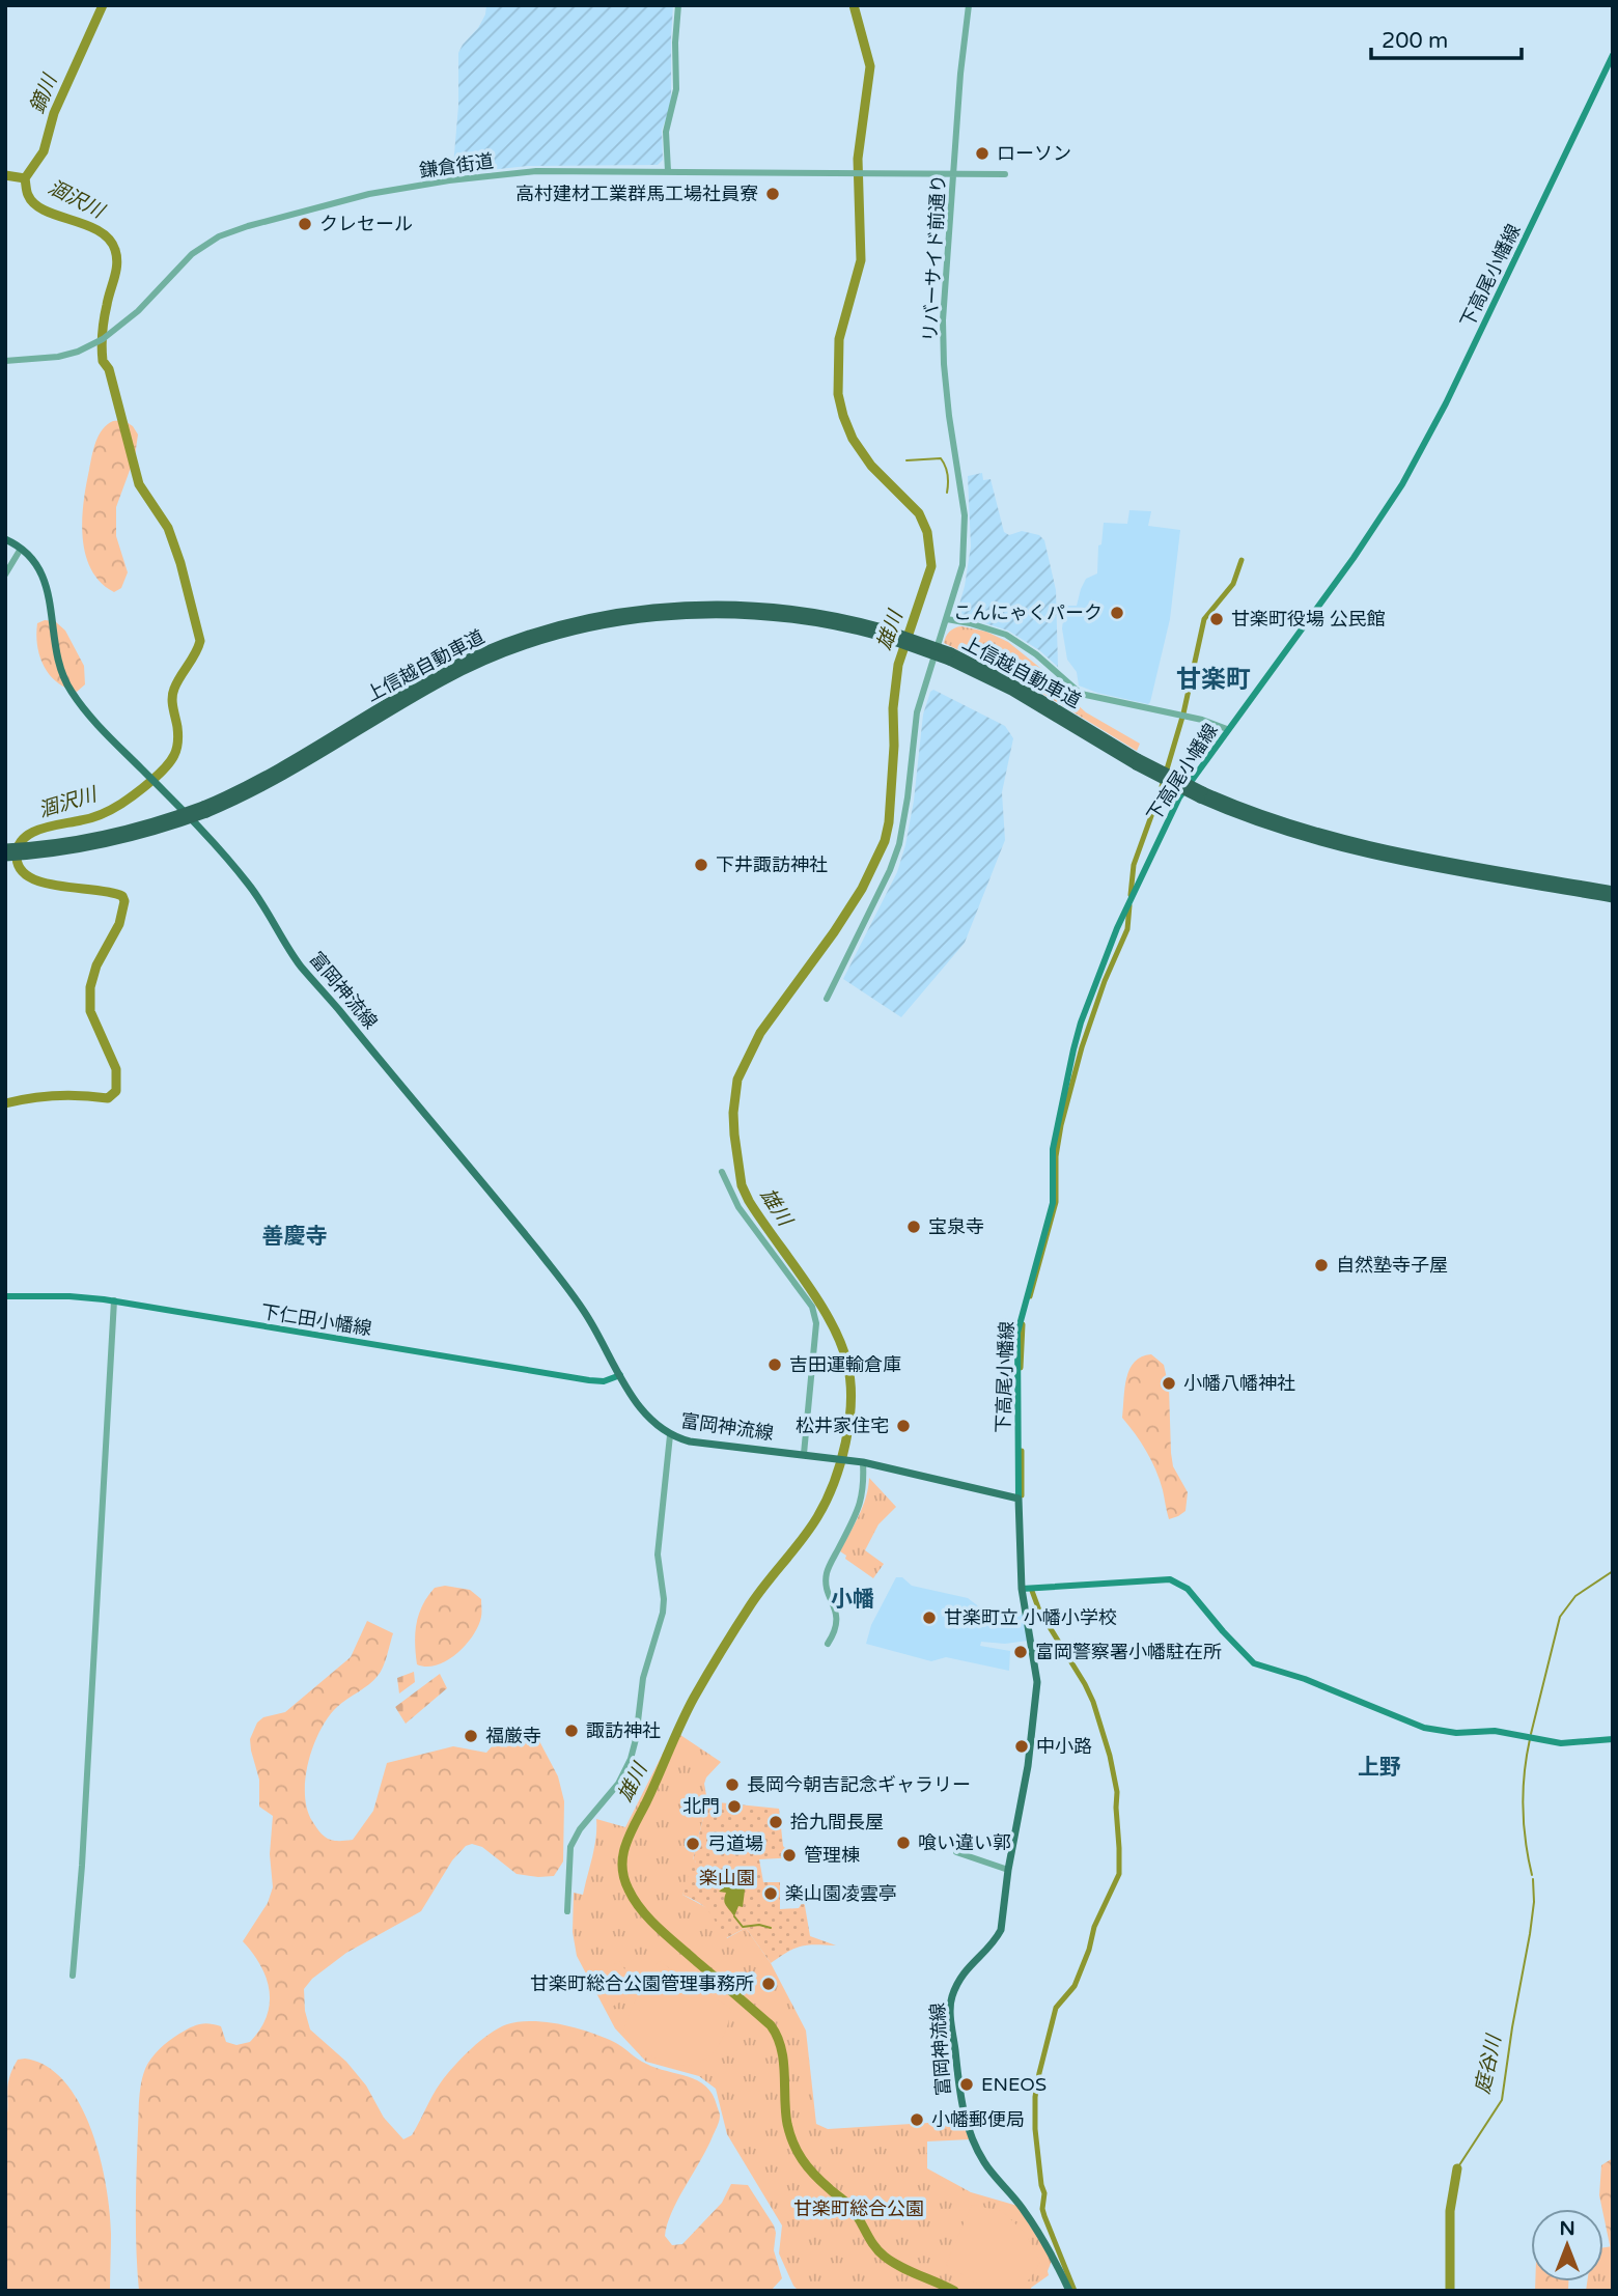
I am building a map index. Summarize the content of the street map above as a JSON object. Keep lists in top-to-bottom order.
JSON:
{
  "streets": {
    "highway": ["上信越自動車道"],
    "main road": ["下高尾小幡線", "富岡神流線", "下仁田小幡線"],
    "street": ["鎌倉街道", "リバーサイド前通り"]
  },
  "crossings": [
    ["鎌倉街道", "リバーサイド前通り"],
    ["下高尾小幡線", "富岡神流線"],
    ["富岡神流線", "下仁田小幡線"]
  ],
  "districts": [
    "甘楽町",
    "善慶寺",
    "小幡",
    "上野"
  ],
  "water": [
    "鏑川",
    "涸沢川",
    "雄川",
    "庭谷川"
  ],
  "parks": ["楽山園", "甘楽町総合公園"],
  "places": [
    "ローソン",
    "高村建材工業群馬工場社員寮",
    "クレセール",
    "こんにゃくパーク",
    "甘楽町役場 公民館",
    "下井諏訪神社",
    "宝泉寺",
    "自然塾寺子屋",
    "吉田運輸倉庫",
    "小幡八幡神社",
    "松井家住宅",
    "甘楽町立 小幡小学校",
    "富岡警察署小幡駐在所",
    "諏訪神社",
    "福厳寺",
    "中小路",
    "長岡今朝吉記念ギャラリー",
    "北門",
    "拾九間長屋",
    "喰い違い郭",
    "弓道場",
    "管理棟",
    "楽山園凌雲亭",
    "甘楽町総合公園管理事務所",
    "ENEOS",
    "小幡郵便局"
  ],
  "scale_bar": "200 m",
  "north": "top"
}
